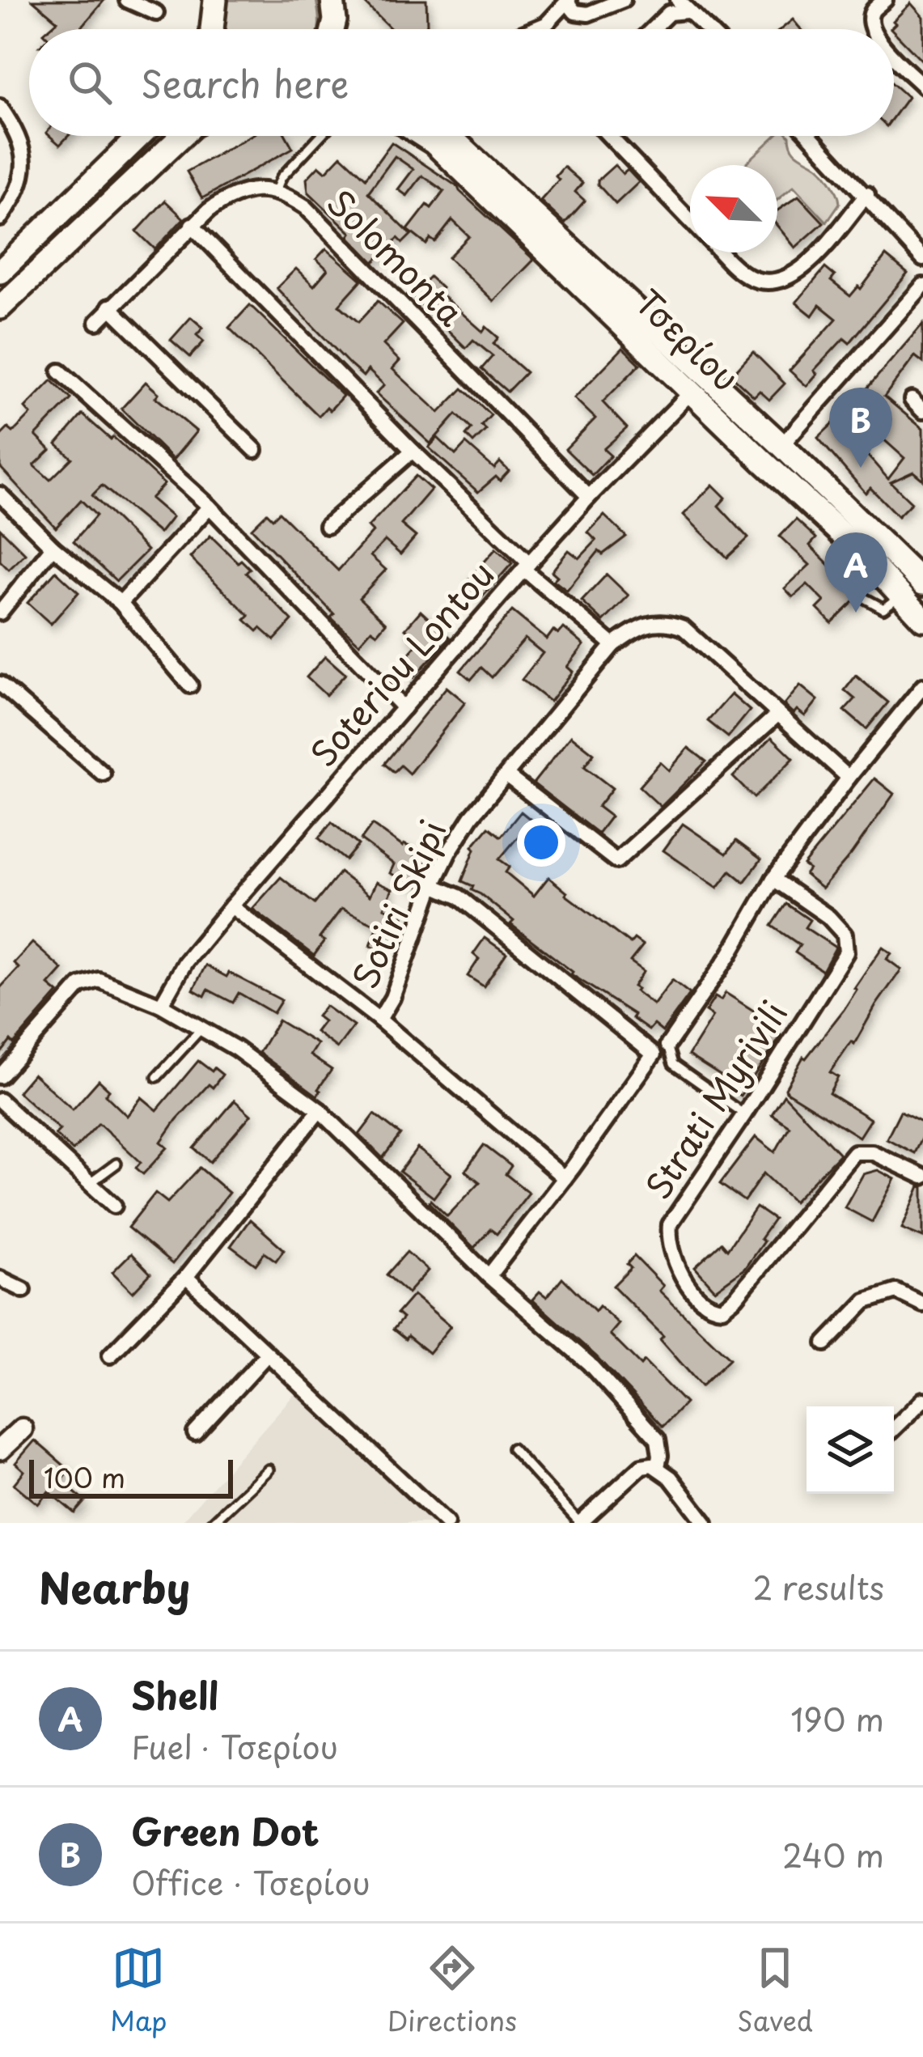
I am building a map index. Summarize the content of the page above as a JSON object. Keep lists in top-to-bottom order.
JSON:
{
  "streets": {
    "main road": ["Τσερίου"],
    "street": [
      "Solomonta",
      "Soteriou Lontou",
      "Sotiri Skipi",
      "Strati Myrivili"
    ]
  },
  "crossings": [
    ["Solomonta", "Soteriou Lontou"],
    ["Τσερίου", "Soteriou Lontou"]
  ],
  "scale_bar": "100 m",
  "north": "top left",
  "page": {
    "search": "Search here",
    "pins": ["B", "A"],
    "scale": "100 m",
    "heading": ["Nearby", "2 results"],
    "list": [
      {
        "mark": "A",
        "name": "Shell",
        "note": "Fuel · Τσερίου",
        "value": "190 m"
      },
      {
        "mark": "B",
        "name": "Green Dot",
        "note": "Office · Τσερίου",
        "value": "240 m"
      }
    ],
    "nav": ["Map", "Directions", "Saved"]
  }
}
